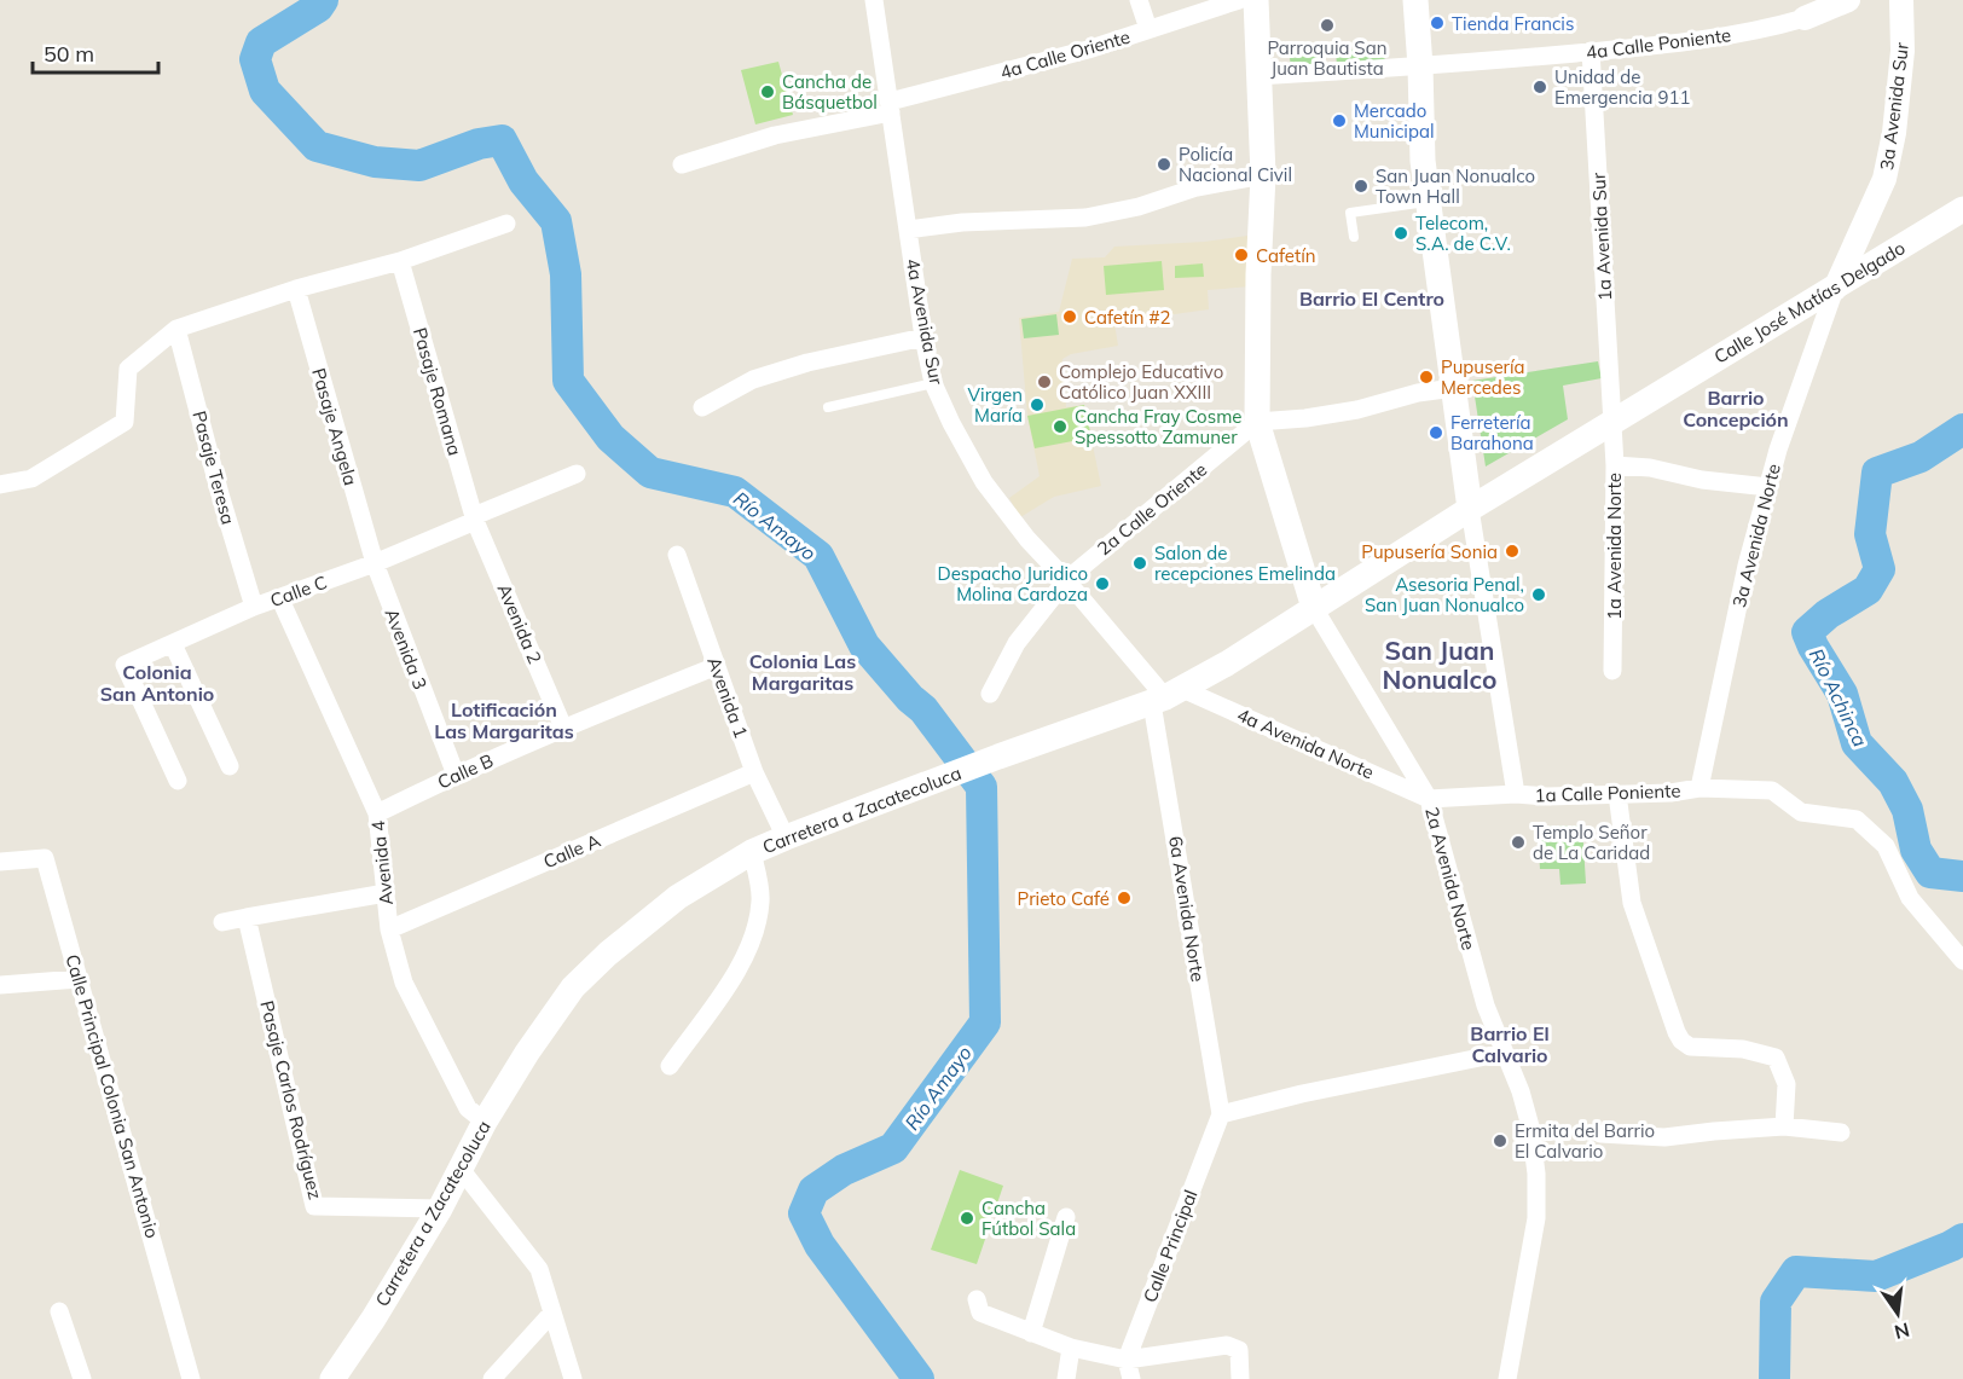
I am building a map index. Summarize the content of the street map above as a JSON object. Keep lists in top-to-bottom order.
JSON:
{
  "streets": {
    "main road": ["Calle José Matías Delgado", "Carretera a Zacatecoluca"],
    "street": [
      "4a Calle Poniente",
      "4a Calle Oriente",
      "3a Avenida Sur",
      "1a Avenida Sur",
      "4a Avenida Sur",
      "Pasaje Romana",
      "Pasaje Angela",
      "Pasaje Teresa",
      "2a Calle Oriente",
      "3a Avenida Norte",
      "1a Avenida Norte",
      "Calle C",
      "Avenida 2",
      "Avenida 3",
      "Avenida 1",
      "4a Avenida Norte",
      "Calle B",
      "1a Calle Poniente",
      "Calle A",
      "Avenida 4",
      "2a Avenida Norte",
      "6a Avenida Norte",
      "Calle Principal Colonia San Antonio",
      "Pasaje Carlos Rodríguez",
      "Calle Principal"
    ]
  },
  "crossings": [
    ["4a Calle Poniente", "1a Avenida Sur"],
    ["4a Calle Oriente", "4a Avenida Sur"],
    ["3a Avenida Sur", "Calle José Matías Delgado"],
    ["3a Avenida Sur", "3a Avenida Norte"],
    ["1a Avenida Sur", "Calle José Matías Delgado"],
    ["1a Avenida Sur", "1a Avenida Norte"],
    ["Calle José Matías Delgado", "3a Avenida Norte"],
    ["Calle José Matías Delgado", "1a Avenida Norte"],
    ["Calle José Matías Delgado", "Carretera a Zacatecoluca"],
    ["Calle José Matías Delgado", "2a Avenida Norte"],
    ["4a Avenida Sur", "2a Calle Oriente"],
    ["4a Avenida Sur", "4a Avenida Norte"],
    ["4a Avenida Sur", "Carretera a Zacatecoluca"],
    ["4a Avenida Sur", "6a Avenida Norte"],
    ["Pasaje Romana", "Calle C"],
    ["Pasaje Romana", "Avenida 2"],
    ["Pasaje Angela", "Calle C"],
    ["Pasaje Angela", "Avenida 3"],
    ["Pasaje Teresa", "Calle C"],
    ["3a Avenida Norte", "1a Calle Poniente"],
    ["Calle C", "Avenida 2"],
    ["Calle C", "Avenida 3"],
    ["Calle C", "Avenida 4"],
    ["Avenida 2", "Calle B"],
    ["Avenida 3", "Calle B"],
    ["Avenida 1", "Calle B"],
    ["Avenida 1", "Carretera a Zacatecoluca"],
    ["Avenida 1", "Calle A"],
    ["4a Avenida Norte", "1a Calle Poniente"],
    ["4a Avenida Norte", "Carretera a Zacatecoluca"],
    ["4a Avenida Norte", "2a Avenida Norte"],
    ["4a Avenida Norte", "6a Avenida Norte"],
    ["Calle B", "Avenida 4"],
    ["1a Calle Poniente", "2a Avenida Norte"],
    ["Carretera a Zacatecoluca", "Avenida 4"],
    ["Carretera a Zacatecoluca", "2a Avenida Norte"],
    ["Carretera a Zacatecoluca", "6a Avenida Norte"],
    ["Carretera a Zacatecoluca", "Pasaje Carlos Rodríguez"],
    ["Calle A", "Avenida 4"],
    ["6a Avenida Norte", "Calle Principal"]
  ],
  "districts": [
    "Barrio El Centro",
    "Barrio Concepción",
    "San Juan Nonualco",
    "Colonia Las Margaritas",
    "Colonia San Antonio",
    "Lotificación Las Margaritas",
    "Barrio El Calvario"
  ],
  "water": ["Río Amayo", "Río Achinca"],
  "places": [
    "Tienda Francis",
    "Parroquia San Juan Bautista",
    "Unidad de Emergencia 911",
    "Cancha de Básquetbol",
    "Mercado Municipal",
    "Policía Nacional Civil",
    "San Juan Nonualco Town Hall",
    "Telecom, S.A. de C.V.",
    "Cafetín",
    "Cafetín #2",
    "Pupusería Mercedes",
    "Complejo Educativo Católico Juan XXIII",
    "Virgen María",
    "Cancha Fray Cosme Spessotto Zamuner",
    "Ferretería Barahona",
    "Pupusería Sonia",
    "Salon de recepciones Emelinda",
    "Despacho Juridico Molina Cardoza",
    "Asesoria Penal, San Juan Nonualco",
    "Templo Señor de La Caridad",
    "Prieto Café",
    "Ermita del Barrio El Calvario",
    "Cancha Fútbol Sala"
  ],
  "scale_bar": "50 m",
  "north": "bottom"
}
